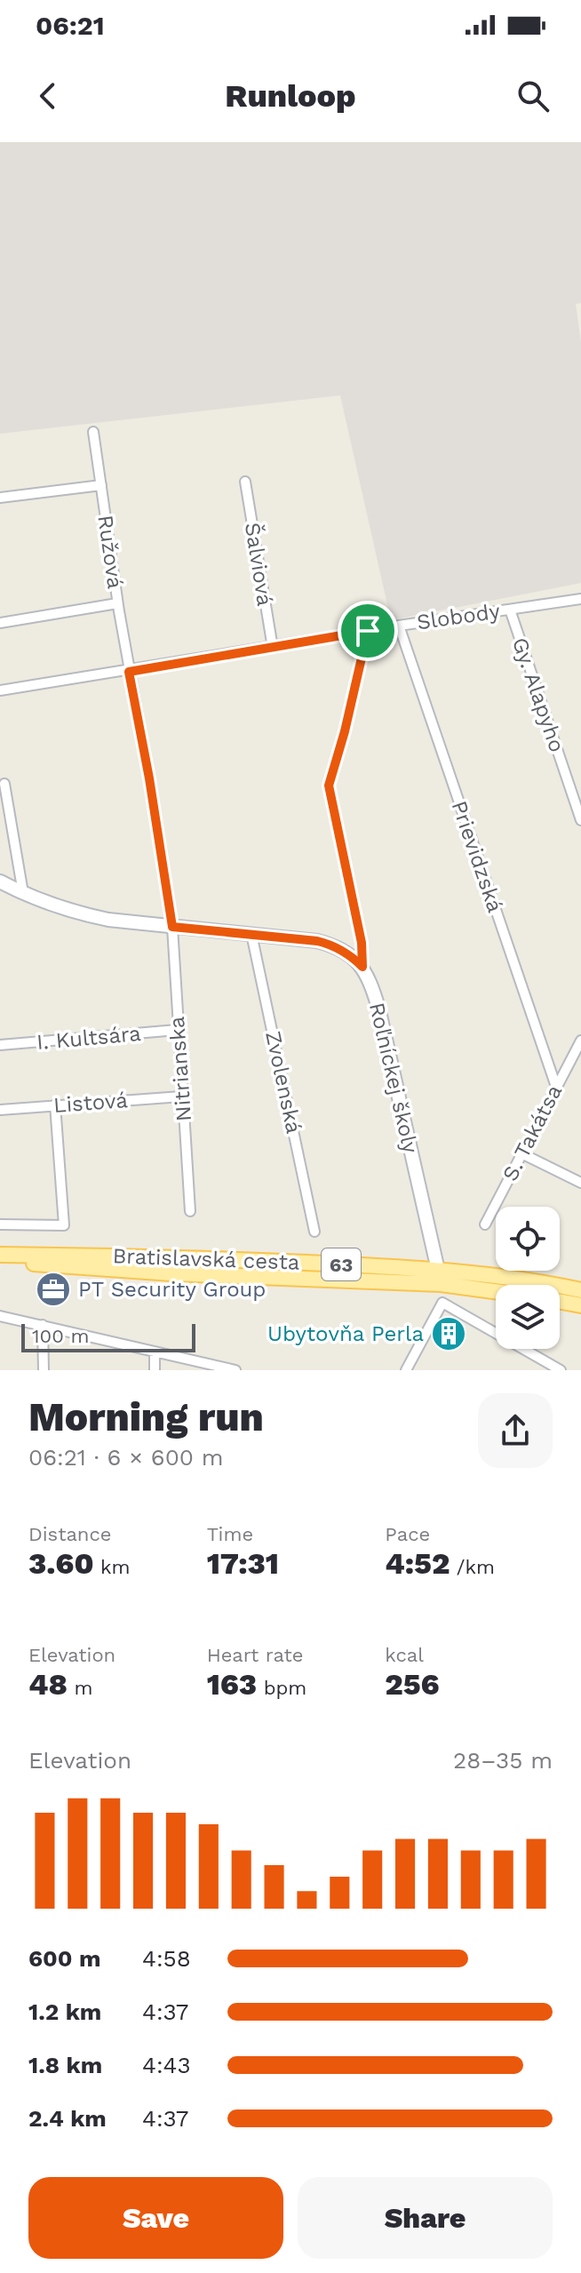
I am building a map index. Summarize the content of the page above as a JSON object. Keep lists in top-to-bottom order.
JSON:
{
  "streets": {
    "main road": ["Roľníckej školy", "Bratislavská cesta", "63"],
    "street": [
      "Ružová",
      "Šalviová",
      "Slobody",
      "Gy. Alapyho",
      "Prievidzská",
      "I. Kultsára",
      "Nitrianska",
      "Zvolenská",
      "Listová",
      "S. Takátsa"
    ]
  },
  "crossings": [
    ["Ružová", "Slobody"],
    ["Ružová", "Nitrianska"],
    ["Šalviová", "Slobody"],
    ["Slobody", "Gy. Alapyho"],
    ["Slobody", "Prievidzská"],
    ["Prievidzská", "S. Takátsa"],
    ["I. Kultsára", "Nitrianska"],
    ["Nitrianska", "Listová"],
    ["Roľníckej školy", "Bratislavská cesta"]
  ],
  "places": {
    "office": ["PT Security Group"],
    "building": ["Ubytovňa Perla"]
  },
  "scale_bar": "100 m",
  "page": {
    "status": "06:21",
    "header": "Runloop",
    "scale": "100 m",
    "heading": ["Morning run", "06:21 · 6 × 600 m"],
    "stats": [
      ["Distance", "3.60 km"],
      ["Time", "17:31"],
      ["Pace", "4:52 /km"],
      ["Elevation", "48 m"],
      ["Heart rate", "163 bpm"],
      ["kcal", "256"]
    ],
    "chart": ["Elevation", "28–35 m"],
    "list": [
      {
        "name": "600 m",
        "note": "4:58"
      },
      {
        "name": "1.2 km",
        "note": "4:37"
      },
      {
        "name": "1.8 km",
        "note": "4:43"
      },
      {
        "name": "2.4 km",
        "note": "4:37"
      }
    ],
    "buttons": ["Save", "Share"]
  }
}
